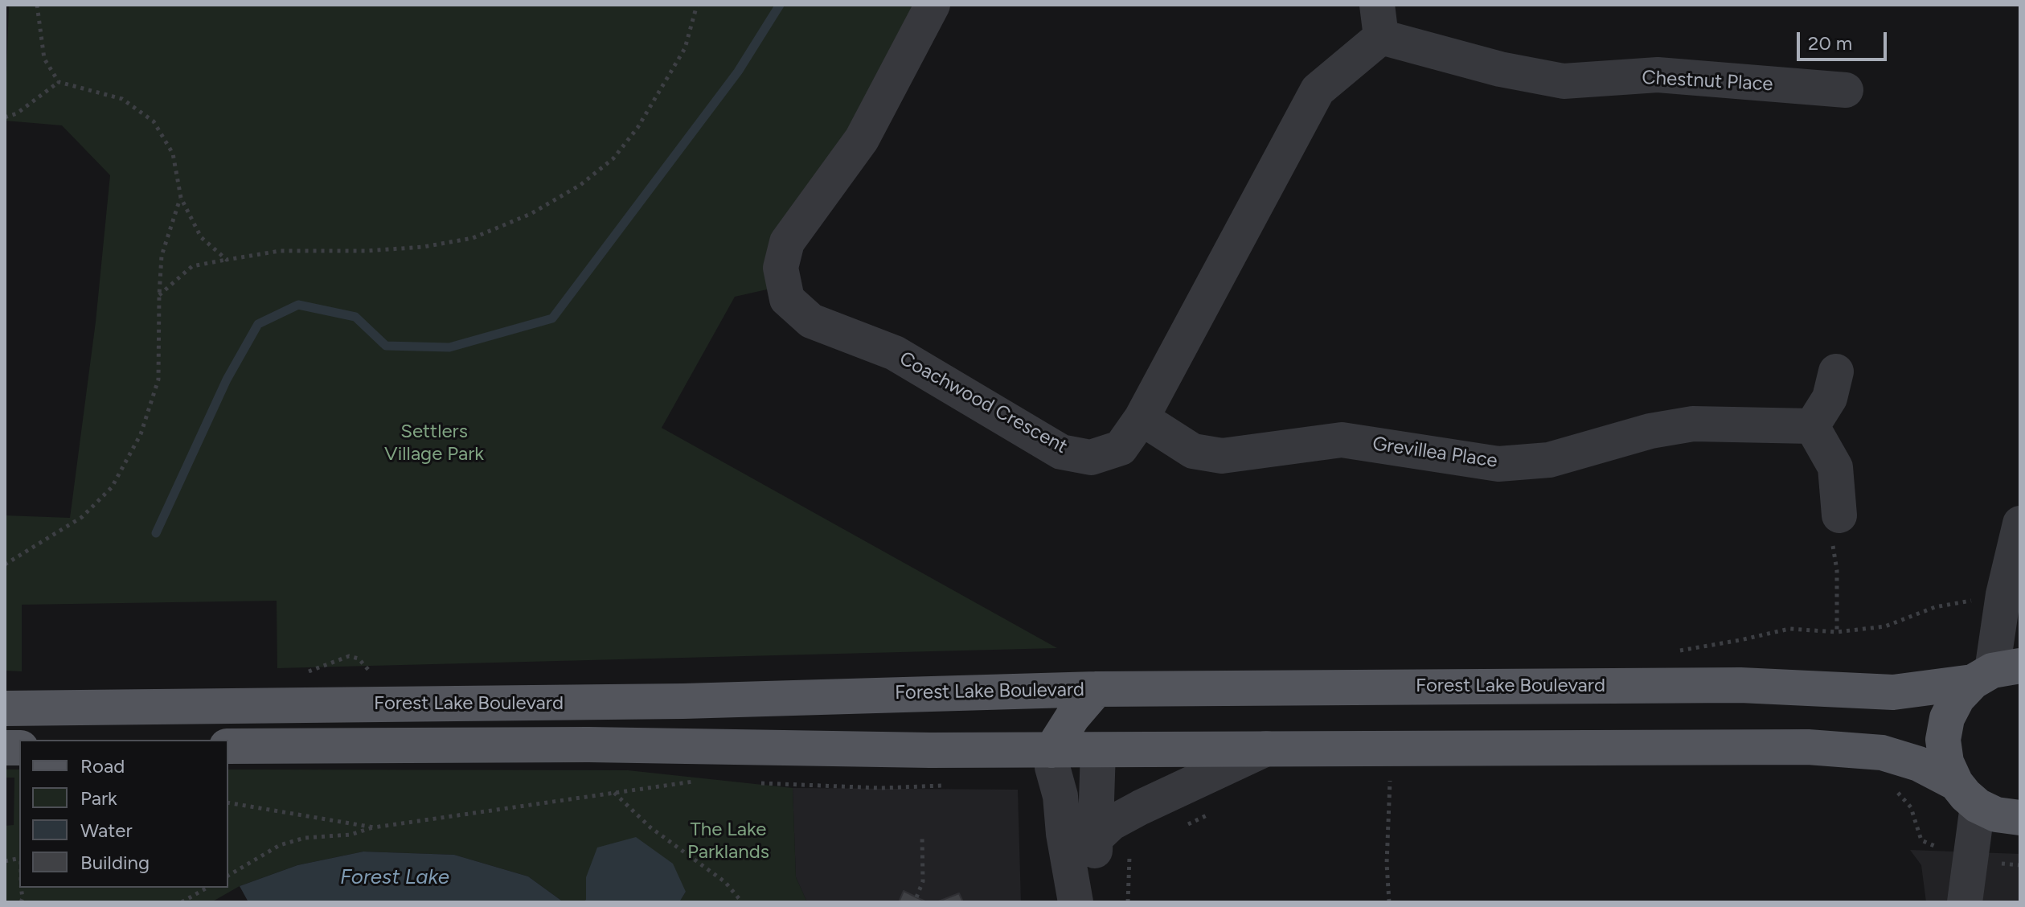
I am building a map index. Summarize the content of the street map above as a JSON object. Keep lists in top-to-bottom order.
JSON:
{
  "streets": {
    "main road": ["Forest Lake Boulevard"],
    "street": ["Chestnut Place", "Coachwood Crescent", "Grevillea Place"]
  },
  "crossings": [
    ["Chestnut Place", "Coachwood Crescent"],
    ["Coachwood Crescent", "Grevillea Place"]
  ],
  "water": ["Forest Lake"],
  "parks": ["Settlers Village Park", "The Lake Parklands"],
  "legend": [
    "Road",
    "Park",
    "Water",
    "Building"
  ],
  "scale_bar": "20 m"
}
